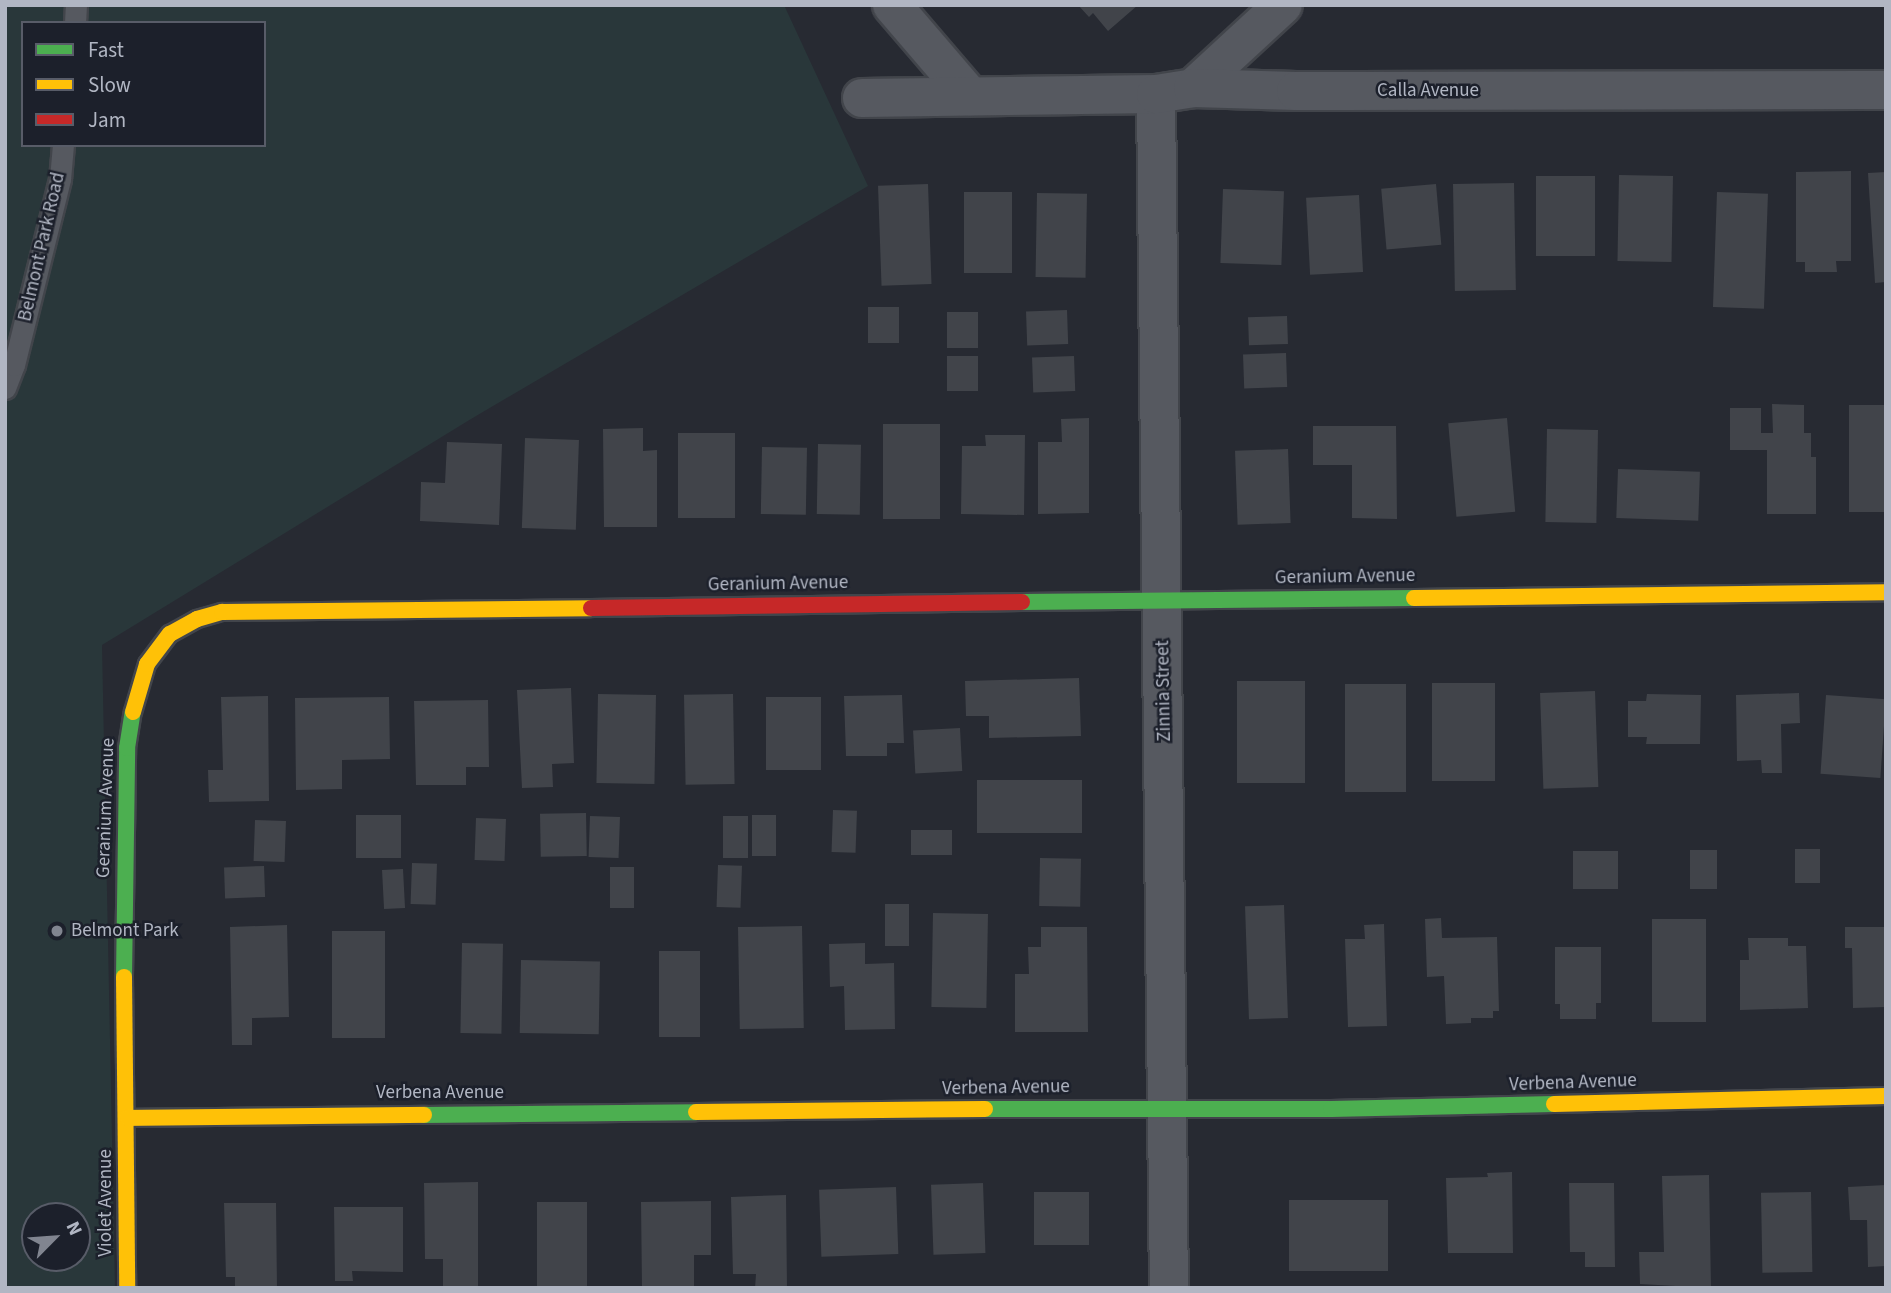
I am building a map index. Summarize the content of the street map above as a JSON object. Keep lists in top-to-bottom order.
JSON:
{
  "streets": {
    "street": [
      "Calla Avenue",
      "Geranium Avenue",
      "Zinnia Street",
      "Verbena Avenue",
      "Violet Avenue"
    ],
    "lane": ["Belmont Park Road"]
  },
  "crossings": [
    ["Calla Avenue", "Zinnia Street"],
    ["Geranium Avenue", "Zinnia Street"],
    ["Geranium Avenue", "Verbena Avenue"],
    ["Geranium Avenue", "Violet Avenue"],
    ["Zinnia Street", "Verbena Avenue"],
    ["Verbena Avenue", "Violet Avenue"]
  ],
  "places": ["Belmont Park"],
  "legend": ["Fast", "Slow", "Jam"],
  "north": "top right"
}
